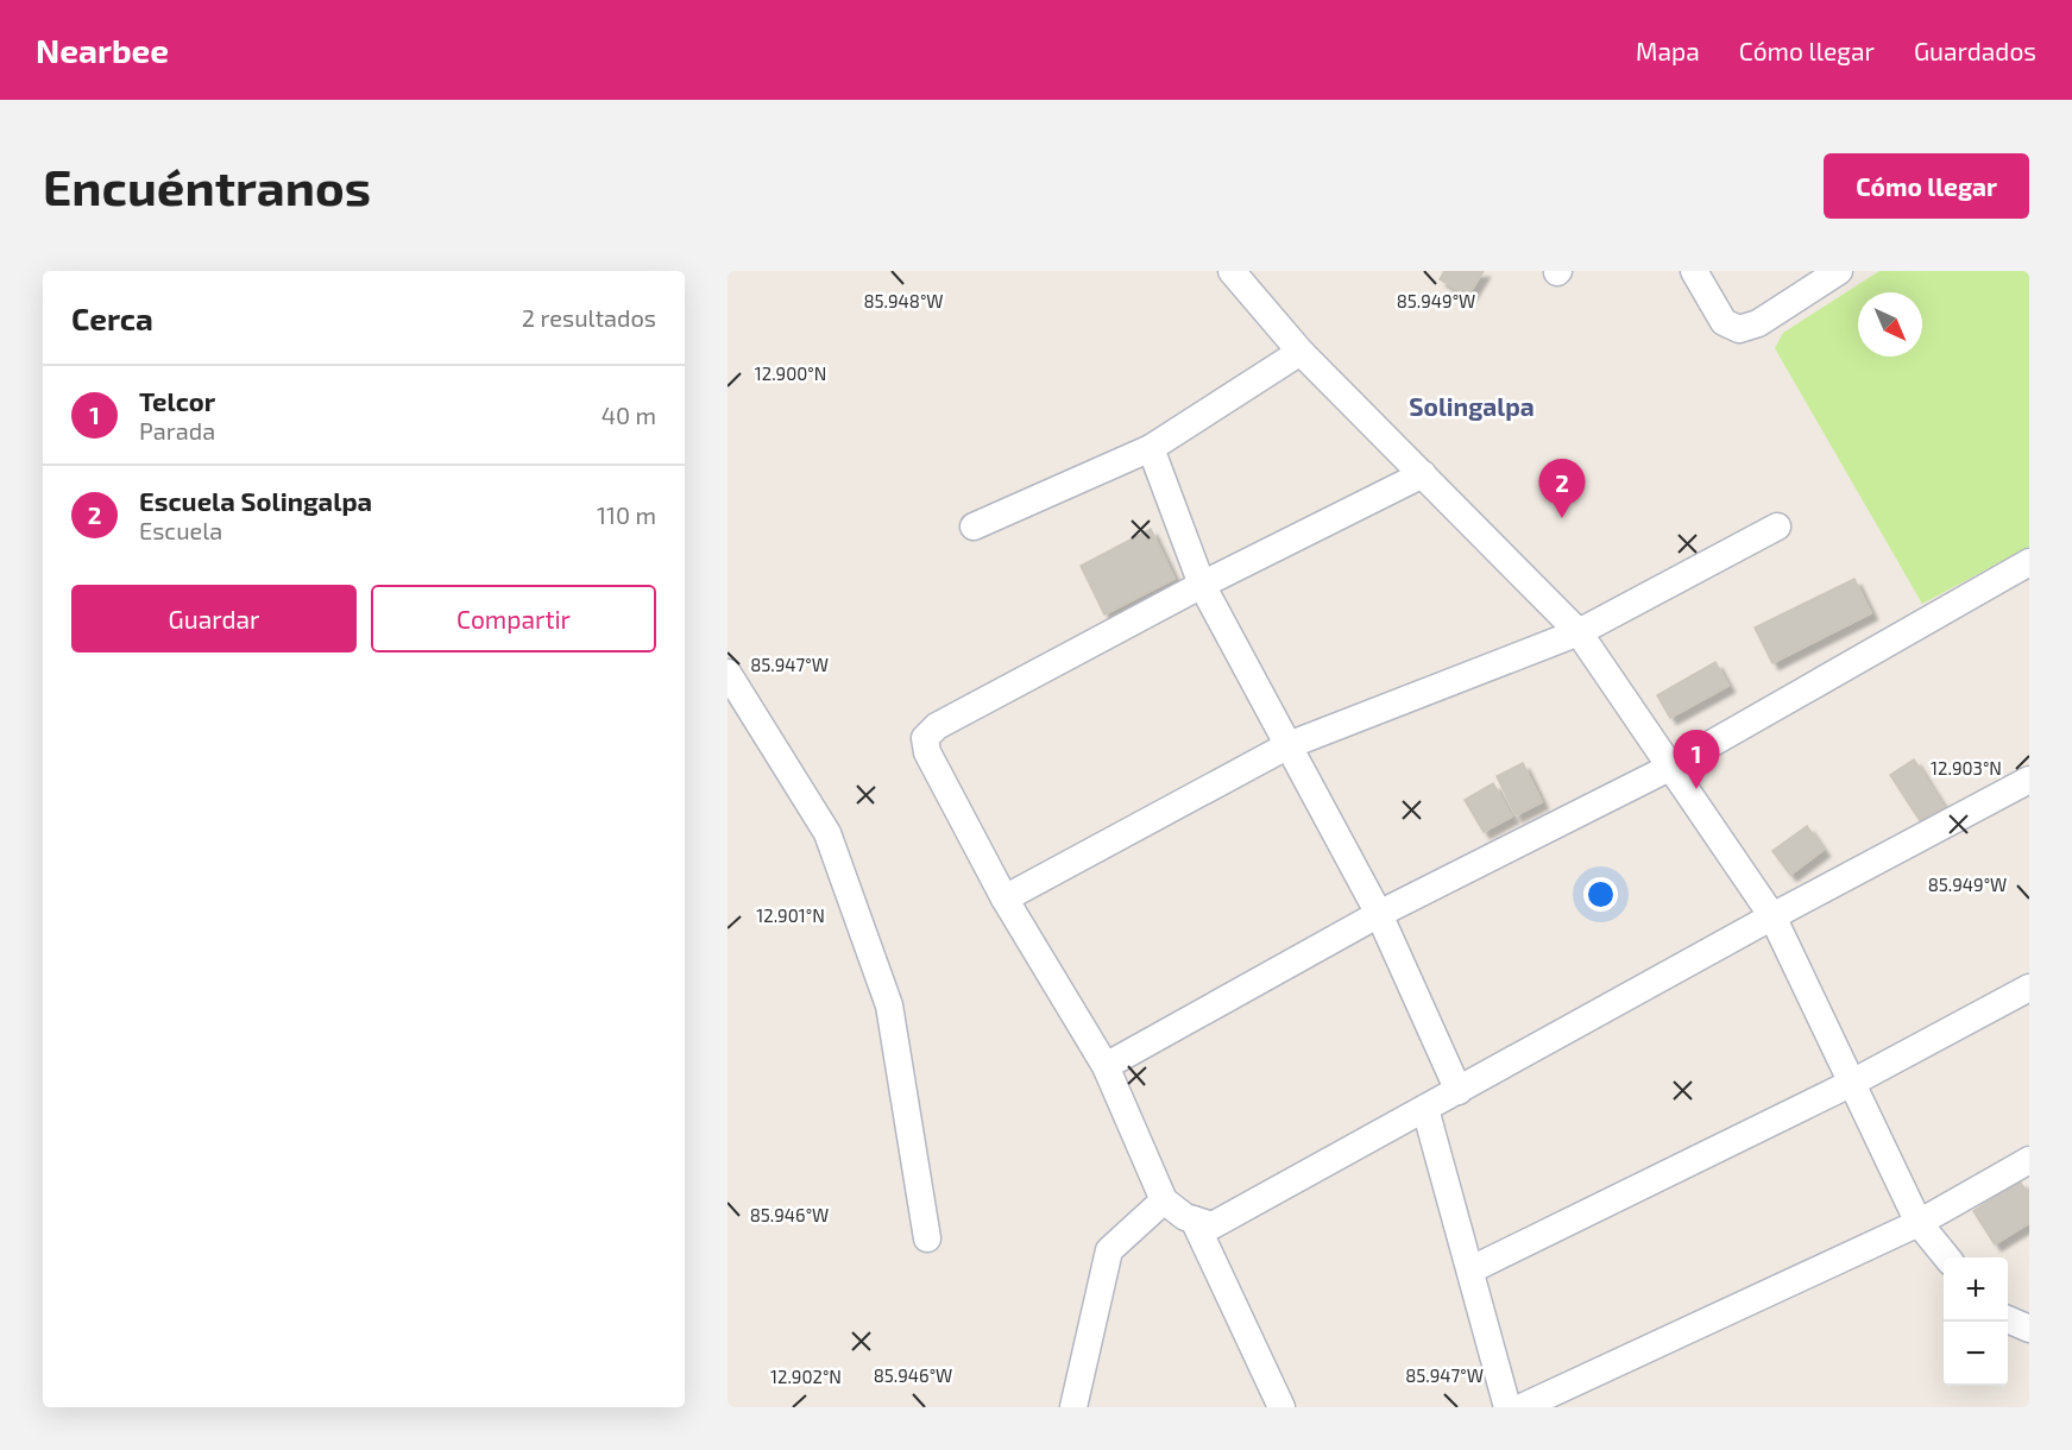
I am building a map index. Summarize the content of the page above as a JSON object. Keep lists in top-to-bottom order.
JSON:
{
  "districts": ["Solingalpa"],
  "north": "bottom right",
  "page": {
    "header": "Nearbee",
    "nav": ["Mapa", "Cómo llegar", "Guardados"],
    "buttons": [
      "Cómo llegar",
      ["Guardar", "Compartir"]
    ],
    "title": "Encuéntranos",
    "heading": ["Cerca", "2 resultados"],
    "list": [
      {
        "mark": "1",
        "name": "Telcor",
        "note": "Parada",
        "value": "40 m"
      },
      {
        "mark": "2",
        "name": "Escuela Solingalpa",
        "note": "Escuela",
        "value": "110 m"
      }
    ],
    "pins": ["2", "1"],
    "map_buttons": ["+", "−"]
  },
  "coordinates": [
    "85.948°W",
    "85.949°W",
    "12.900°N",
    "85.947°W",
    "12.903°N",
    "12.901°N",
    "85.946°W",
    "12.902°N"
  ]
}
